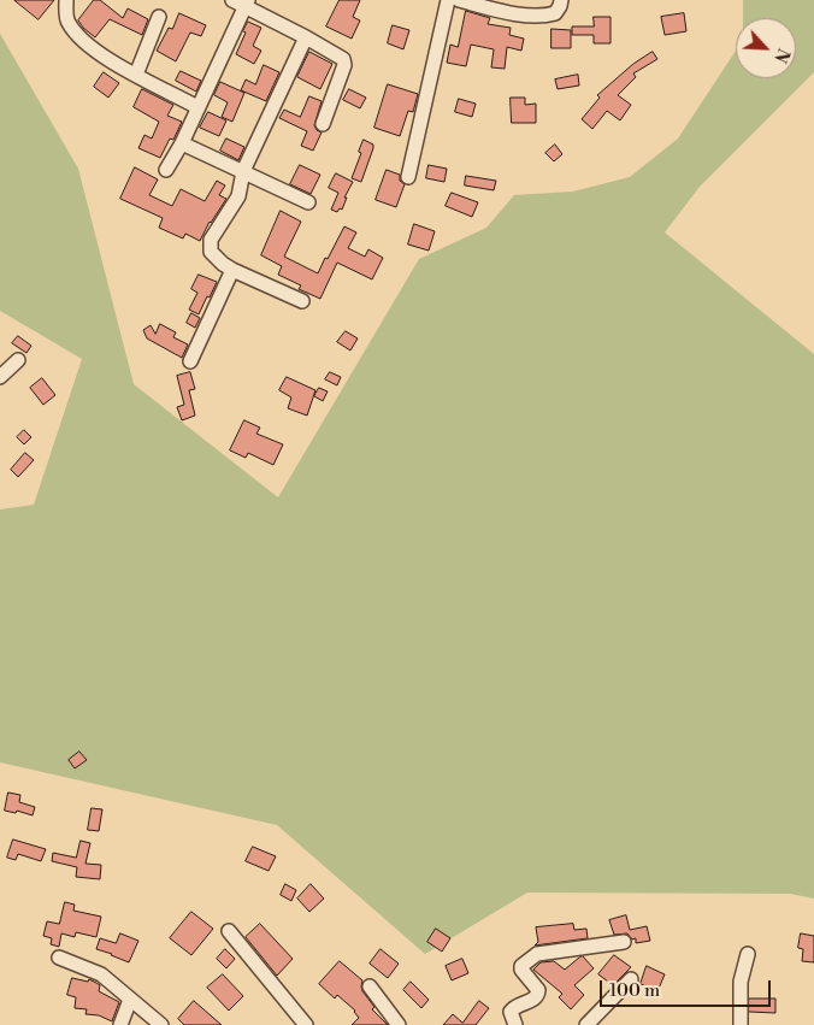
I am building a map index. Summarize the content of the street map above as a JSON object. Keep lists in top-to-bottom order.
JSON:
{
  "scale_bar": "100 m",
  "north": "bottom right"
}
